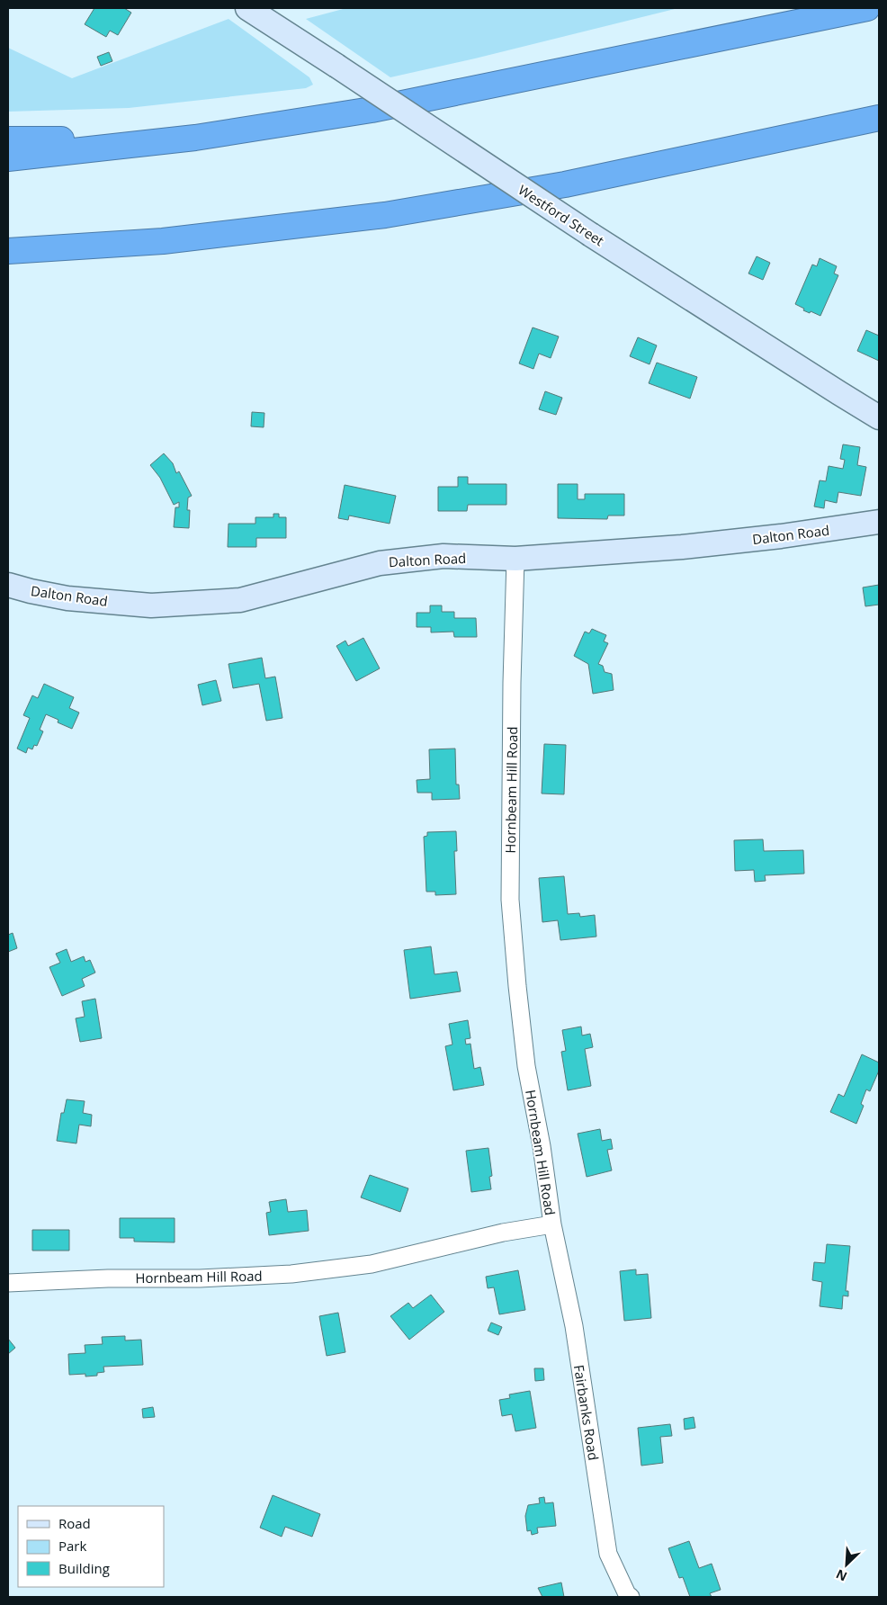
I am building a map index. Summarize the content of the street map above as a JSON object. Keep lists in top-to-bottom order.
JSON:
{
  "streets": {
    "street": [
      "Westford Street",
      "Dalton Road",
      "Hornbeam Hill Road",
      "Fairbanks Road"
    ]
  },
  "crossings": [
    ["Dalton Road", "Hornbeam Hill Road"],
    ["Hornbeam Hill Road", "Fairbanks Road"]
  ],
  "legend": ["Road", "Park", "Building"],
  "north": "bottom left"
}
